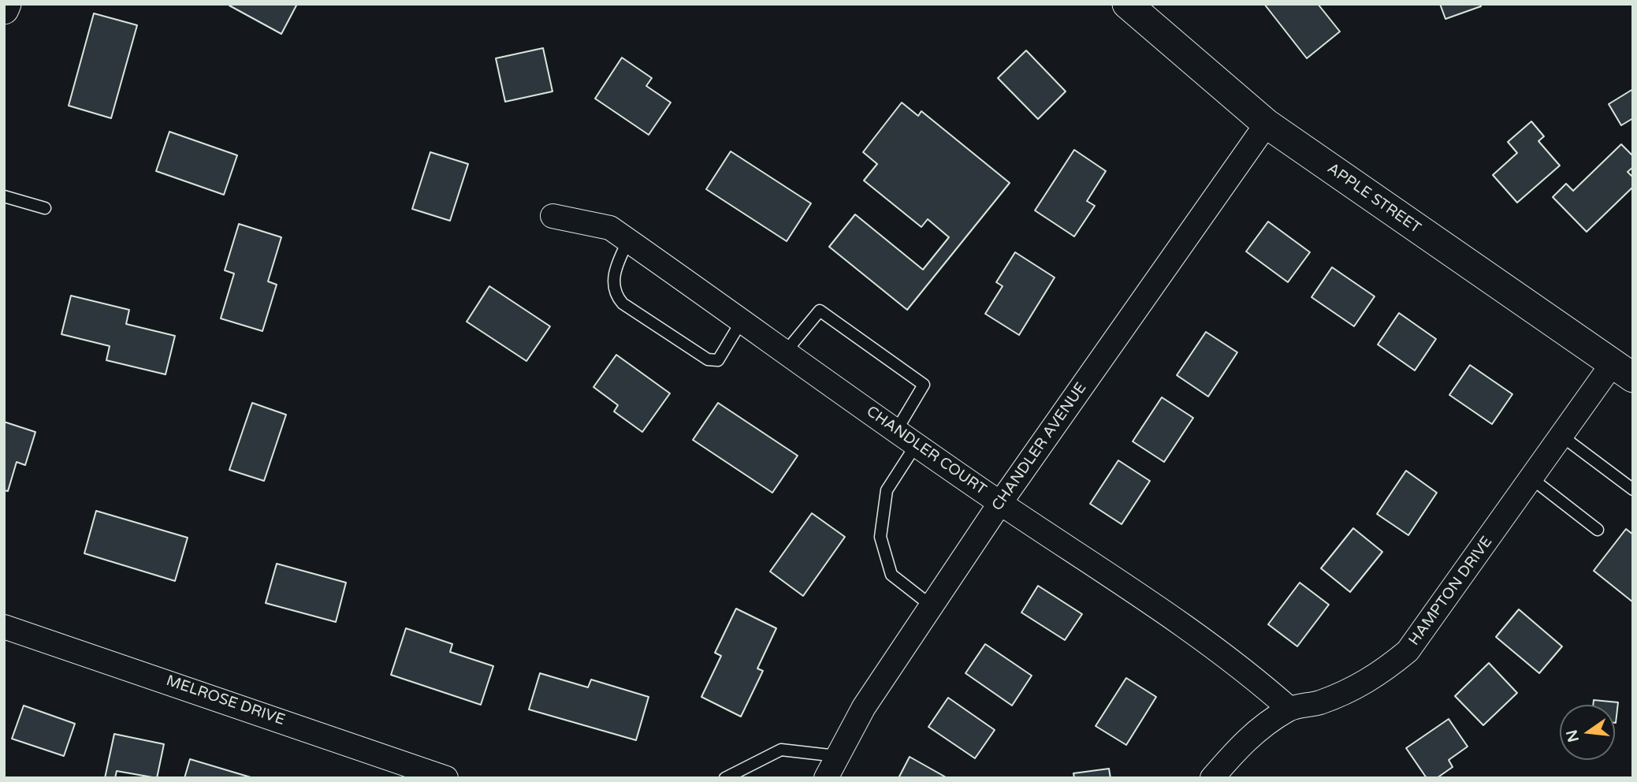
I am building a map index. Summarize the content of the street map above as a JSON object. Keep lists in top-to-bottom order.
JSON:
{
  "streets": {
    "street": [
      "APPLE STREET",
      "CHANDLER AVENUE",
      "CHANDLER COURT",
      "HAMPTON DRIVE",
      "MELROSE DRIVE"
    ]
  },
  "crossings": [
    ["APPLE STREET", "CHANDLER AVENUE"],
    ["APPLE STREET", "HAMPTON DRIVE"],
    ["CHANDLER AVENUE", "CHANDLER COURT"],
    ["CHANDLER COURT", "HAMPTON DRIVE"]
  ],
  "north": "left"
}
